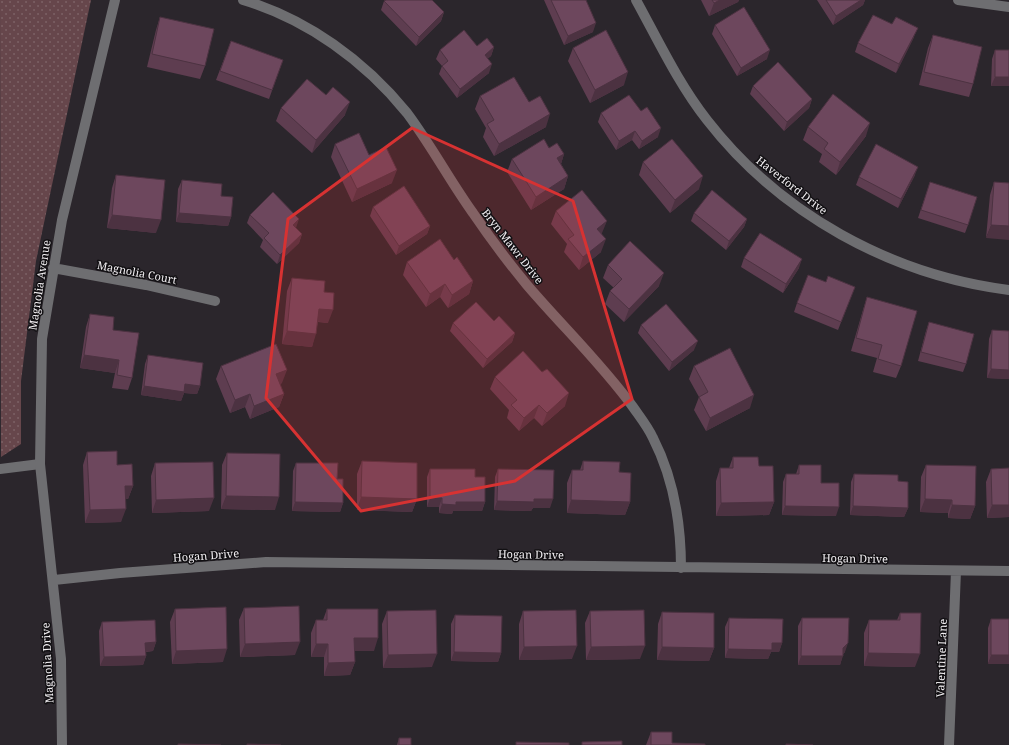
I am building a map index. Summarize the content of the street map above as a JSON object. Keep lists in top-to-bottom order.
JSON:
{
  "streets": {
    "street": [
      "Haverford Drive",
      "Bryn Mawr Drive",
      "Magnolia Court",
      "Magnolia Avenue",
      "Hogan Drive",
      "Valentine Lane",
      "Magnolia Drive"
    ]
  },
  "crossings": [
    ["Bryn Mawr Drive", "Hogan Drive"],
    ["Magnolia Court", "Magnolia Avenue"],
    ["Magnolia Avenue", "Hogan Drive"],
    ["Magnolia Avenue", "Magnolia Drive"],
    ["Hogan Drive", "Valentine Lane"],
    ["Hogan Drive", "Magnolia Drive"]
  ]
}
